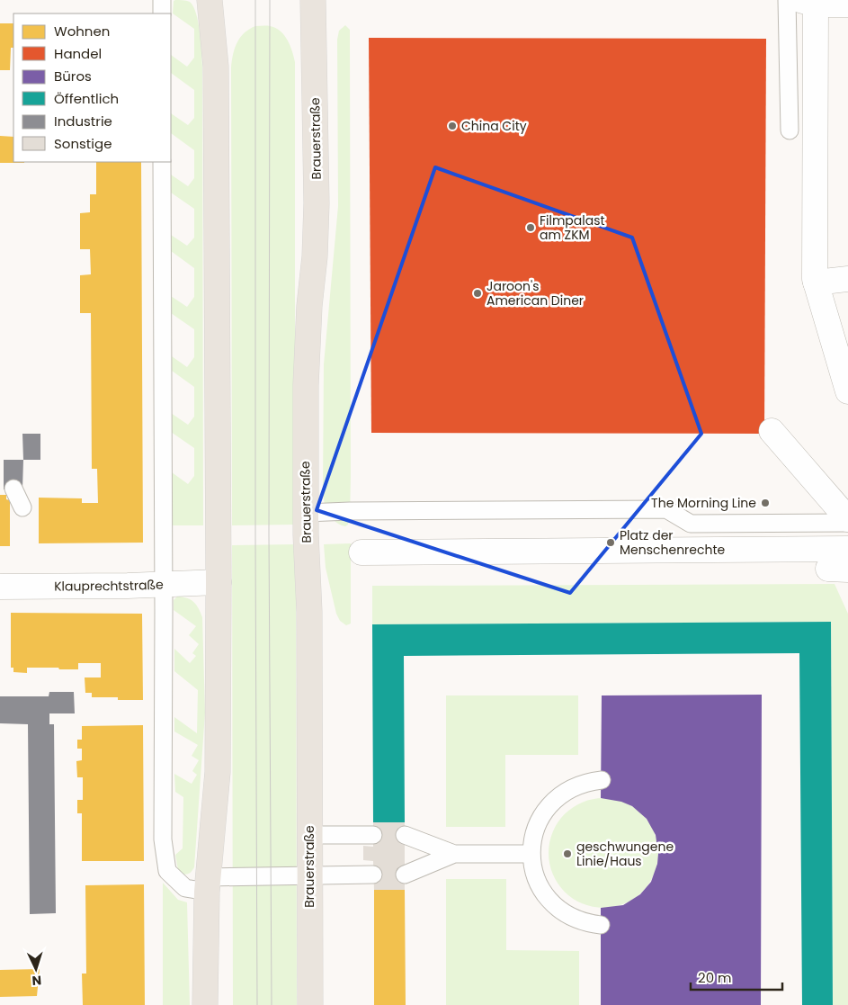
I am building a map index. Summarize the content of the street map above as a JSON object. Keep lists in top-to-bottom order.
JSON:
{
  "streets": {
    "main road": ["Brauerstraße"],
    "street": ["Klauprechtstraße"]
  },
  "places": [
    "China City",
    "Filmpalast am ZKM",
    "Jaroon's American Diner",
    "The Morning Line",
    "Platz der Menschenrechte",
    "geschwungene Linie/Haus"
  ],
  "legend": [
    "Wohnen",
    "Handel",
    "Büros",
    "Öffentlich",
    "Industrie",
    "Sonstige"
  ],
  "scale_bar": "20 m",
  "north": "bottom"
}
